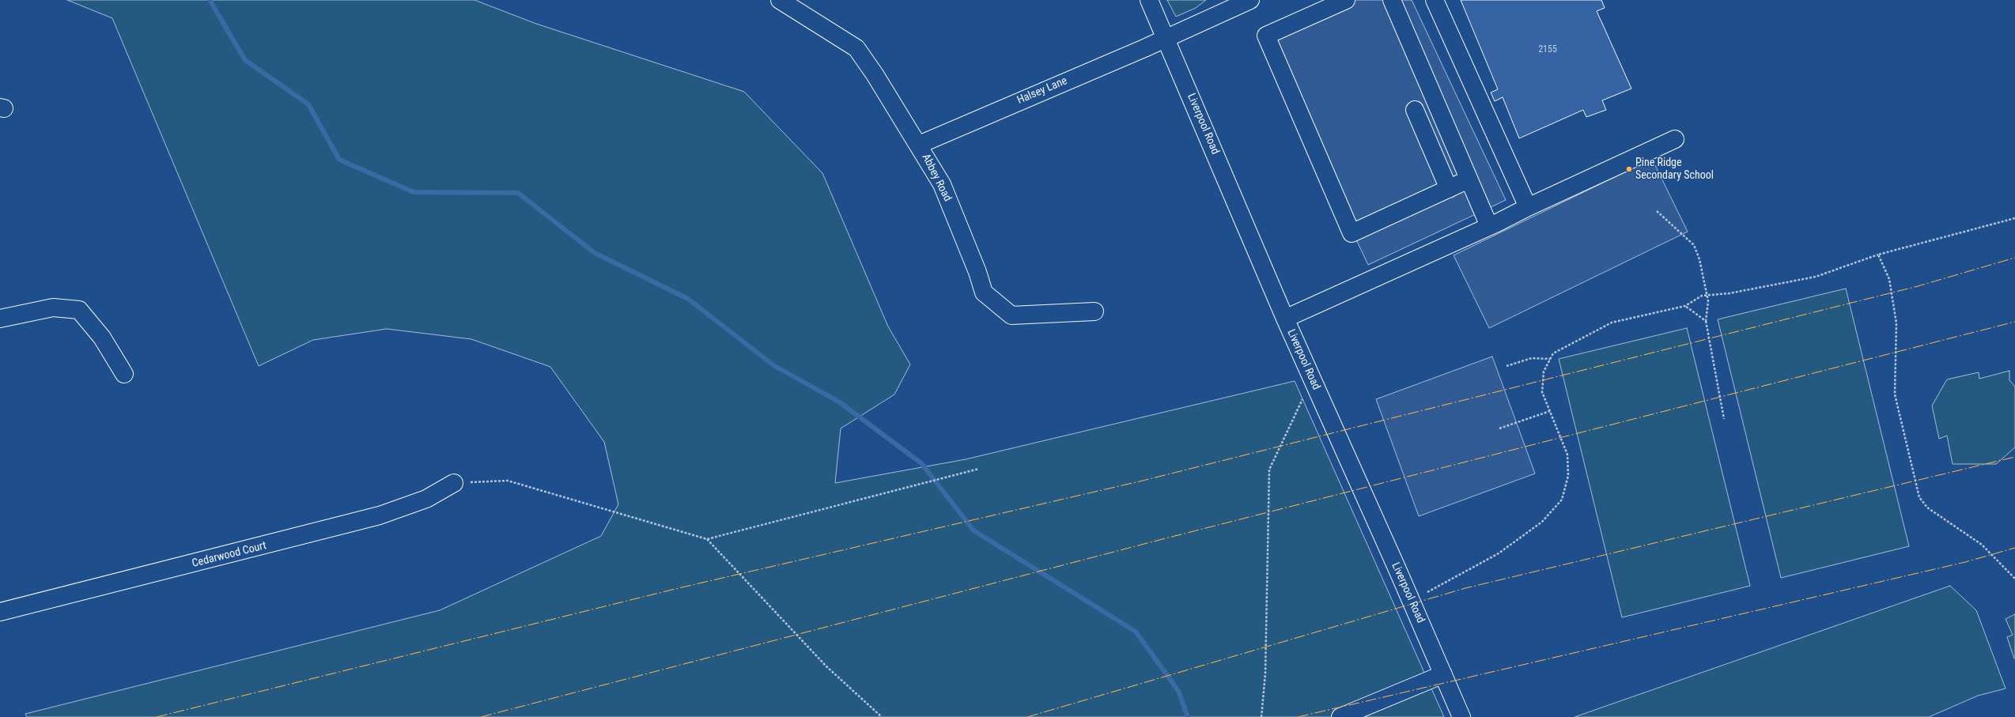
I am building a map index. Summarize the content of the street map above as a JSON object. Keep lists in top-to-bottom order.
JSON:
{
  "streets": {
    "street": [
      "Halsey Lane",
      "Liverpool Road",
      "Abbey Road",
      "Cedarwood Court"
    ]
  },
  "crossings": [
    ["Halsey Lane", "Liverpool Road"],
    ["Halsey Lane", "Abbey Road"]
  ],
  "places": ["Pine Ridge Secondary School"],
  "house_numbers": ["2155"]
}
